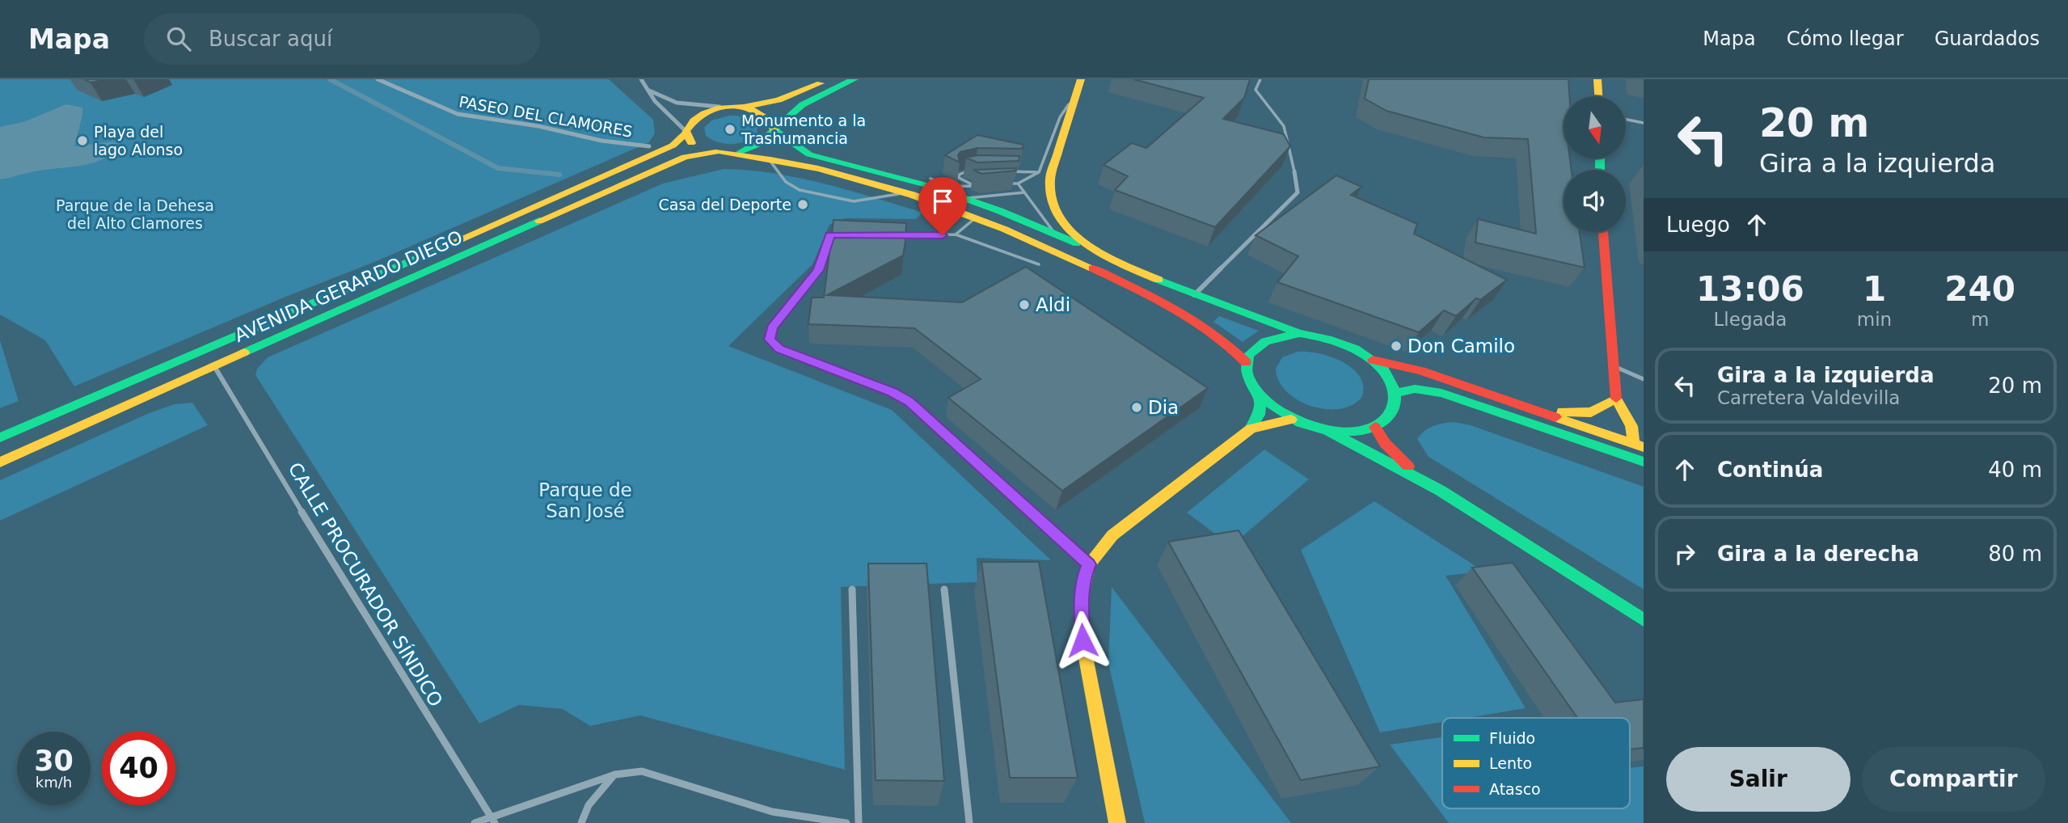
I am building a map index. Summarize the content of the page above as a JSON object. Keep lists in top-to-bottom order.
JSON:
{
  "streets": {
    "main road": ["AVENIDA GERARDO DIEGO"],
    "street": ["PASEO DEL CLAMORES", "CALLE PROCURADOR SÍNDICO"]
  },
  "crossings": [
    ["AVENIDA GERARDO DIEGO", "CALLE PROCURADOR SÍNDICO"]
  ],
  "parks": ["Parque de la Dehesa del Alto Clamores", "Parque de San José"],
  "places": [
    "Monumento a la Trashumancia",
    "Playa del lago Alonso",
    "Casa del Deporte",
    "Aldi",
    "Don Camilo",
    "Dia"
  ],
  "legend": ["Fluido", "Lento", "Atasco"],
  "north": "bottom",
  "page": {
    "header": "Mapa",
    "search": "Buscar aquí",
    "nav": ["Mapa", "Cómo llegar", "Guardados"],
    "turn": ["20 m", "Gira a la izquierda"],
    "then": "Luego",
    "eta": [
      "13:06",
      "Llegada",
      "1",
      "min",
      "240",
      "m"
    ],
    "list": [
      {
        "name": "Gira a la izquierda",
        "note": "Carretera Valdevilla",
        "value": "20 m"
      },
      {
        "name": "Continúa",
        "value": "40 m"
      },
      {
        "name": "Gira a la derecha",
        "value": "80 m"
      }
    ],
    "speed": "30 km/h",
    "limit": "40",
    "buttons": ["Salir", "Compartir"]
  }
}
